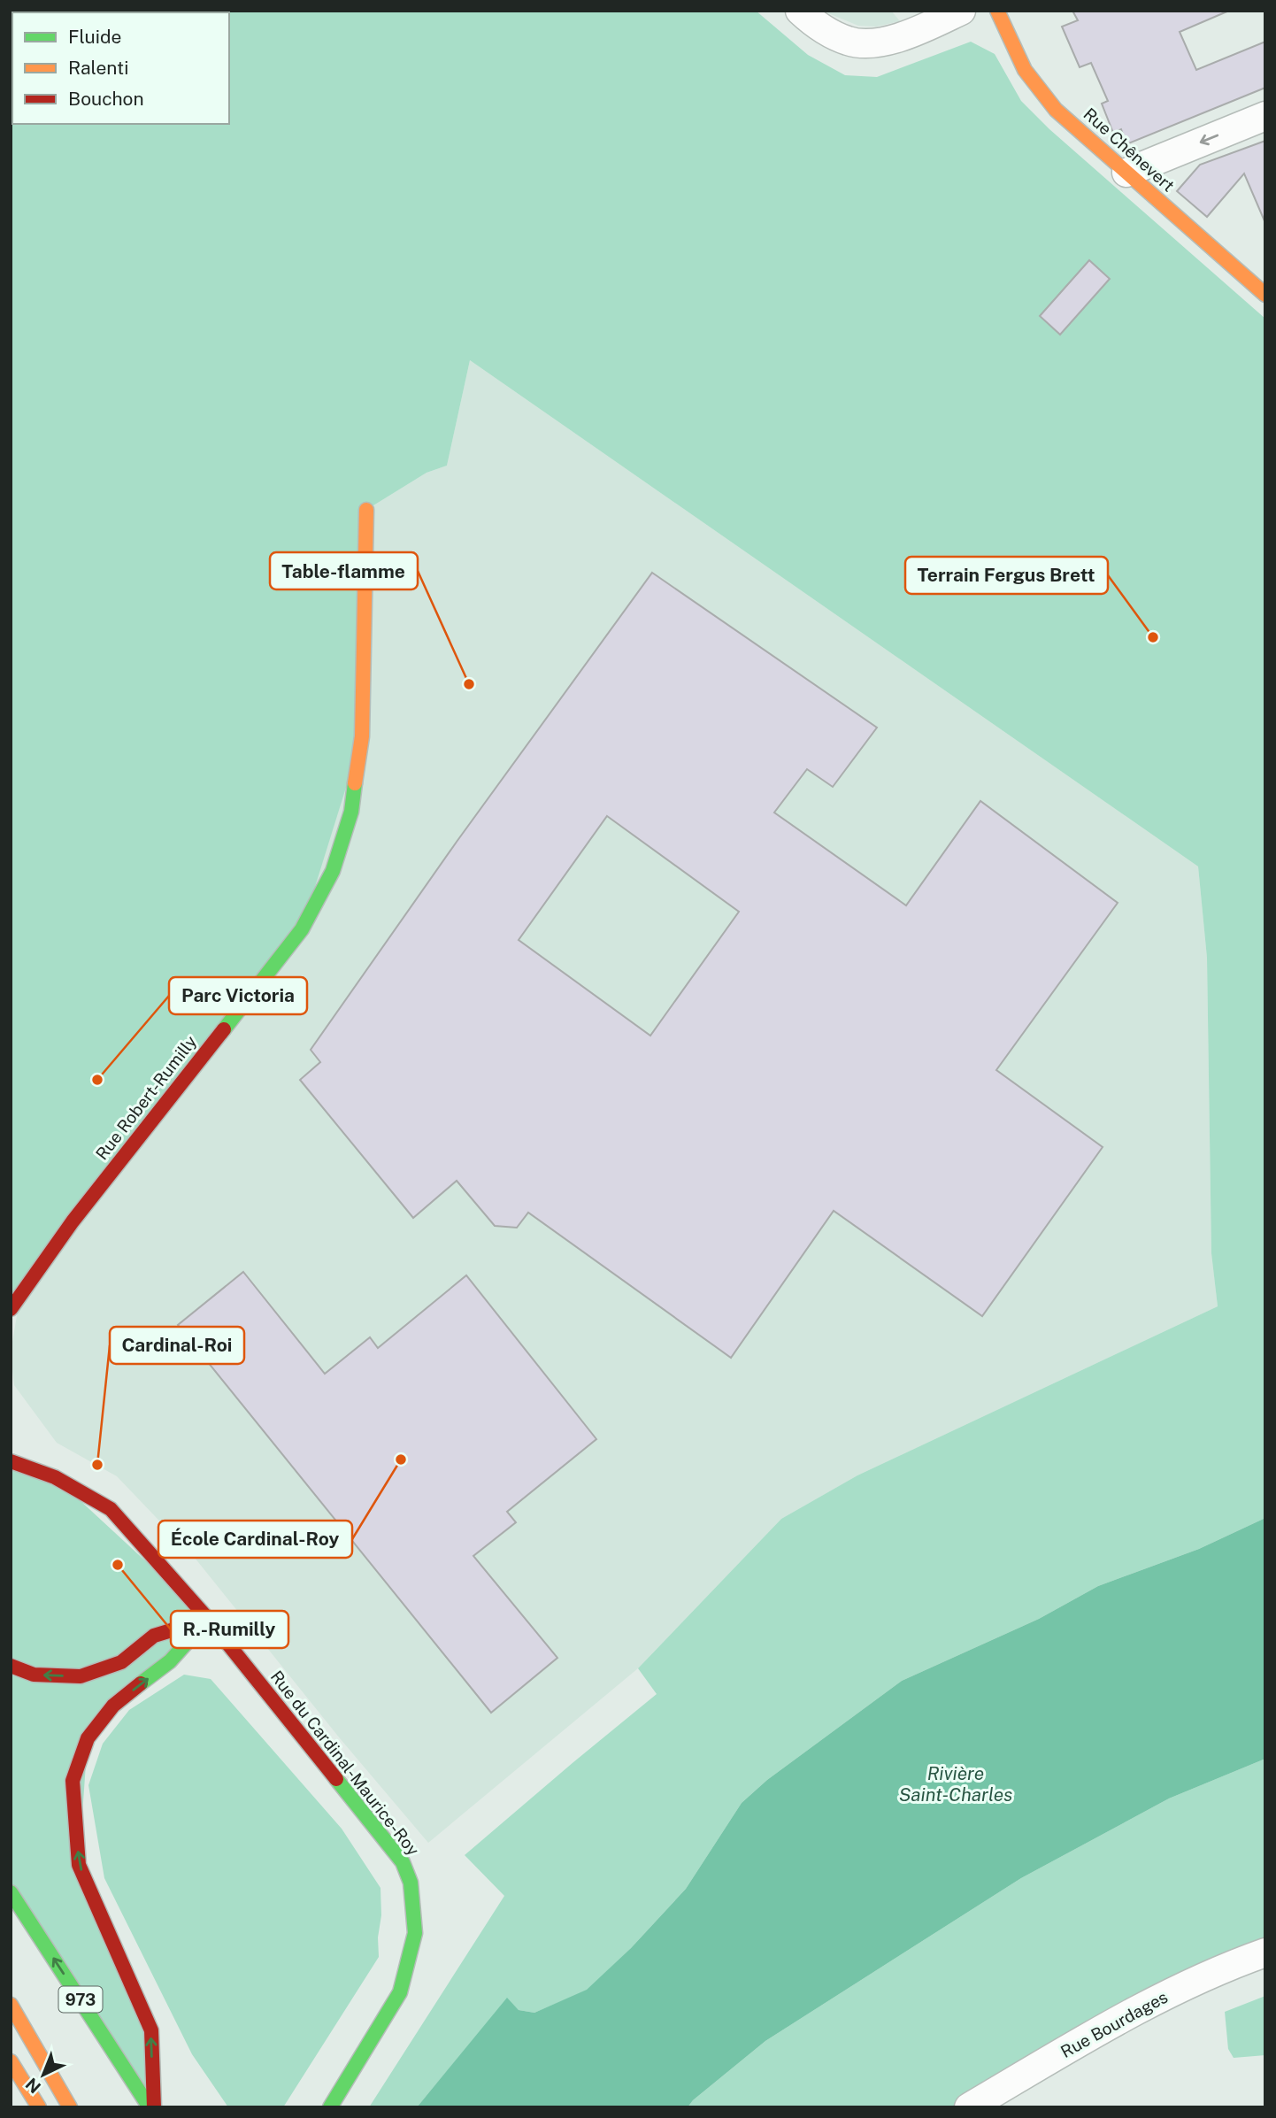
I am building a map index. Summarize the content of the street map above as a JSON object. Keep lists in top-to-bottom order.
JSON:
{
  "streets": {
    "main road": [
      "Rue Chênevert",
      "Rue Robert-Rumilly",
      "Rue du Cardinal-Maurice-Roy",
      "973"
    ],
    "street": ["Rue Bourdages"]
  },
  "water": ["Rivière Saint-Charles"],
  "places": [
    "Terrain Fergus Brett",
    "Table-flamme",
    "Parc Victoria",
    "École Cardinal-Roy",
    "Cardinal-Roi",
    "R.-Rumilly"
  ],
  "legend": ["Fluide", "Ralenti", "Bouchon"],
  "north": "bottom left"
}
